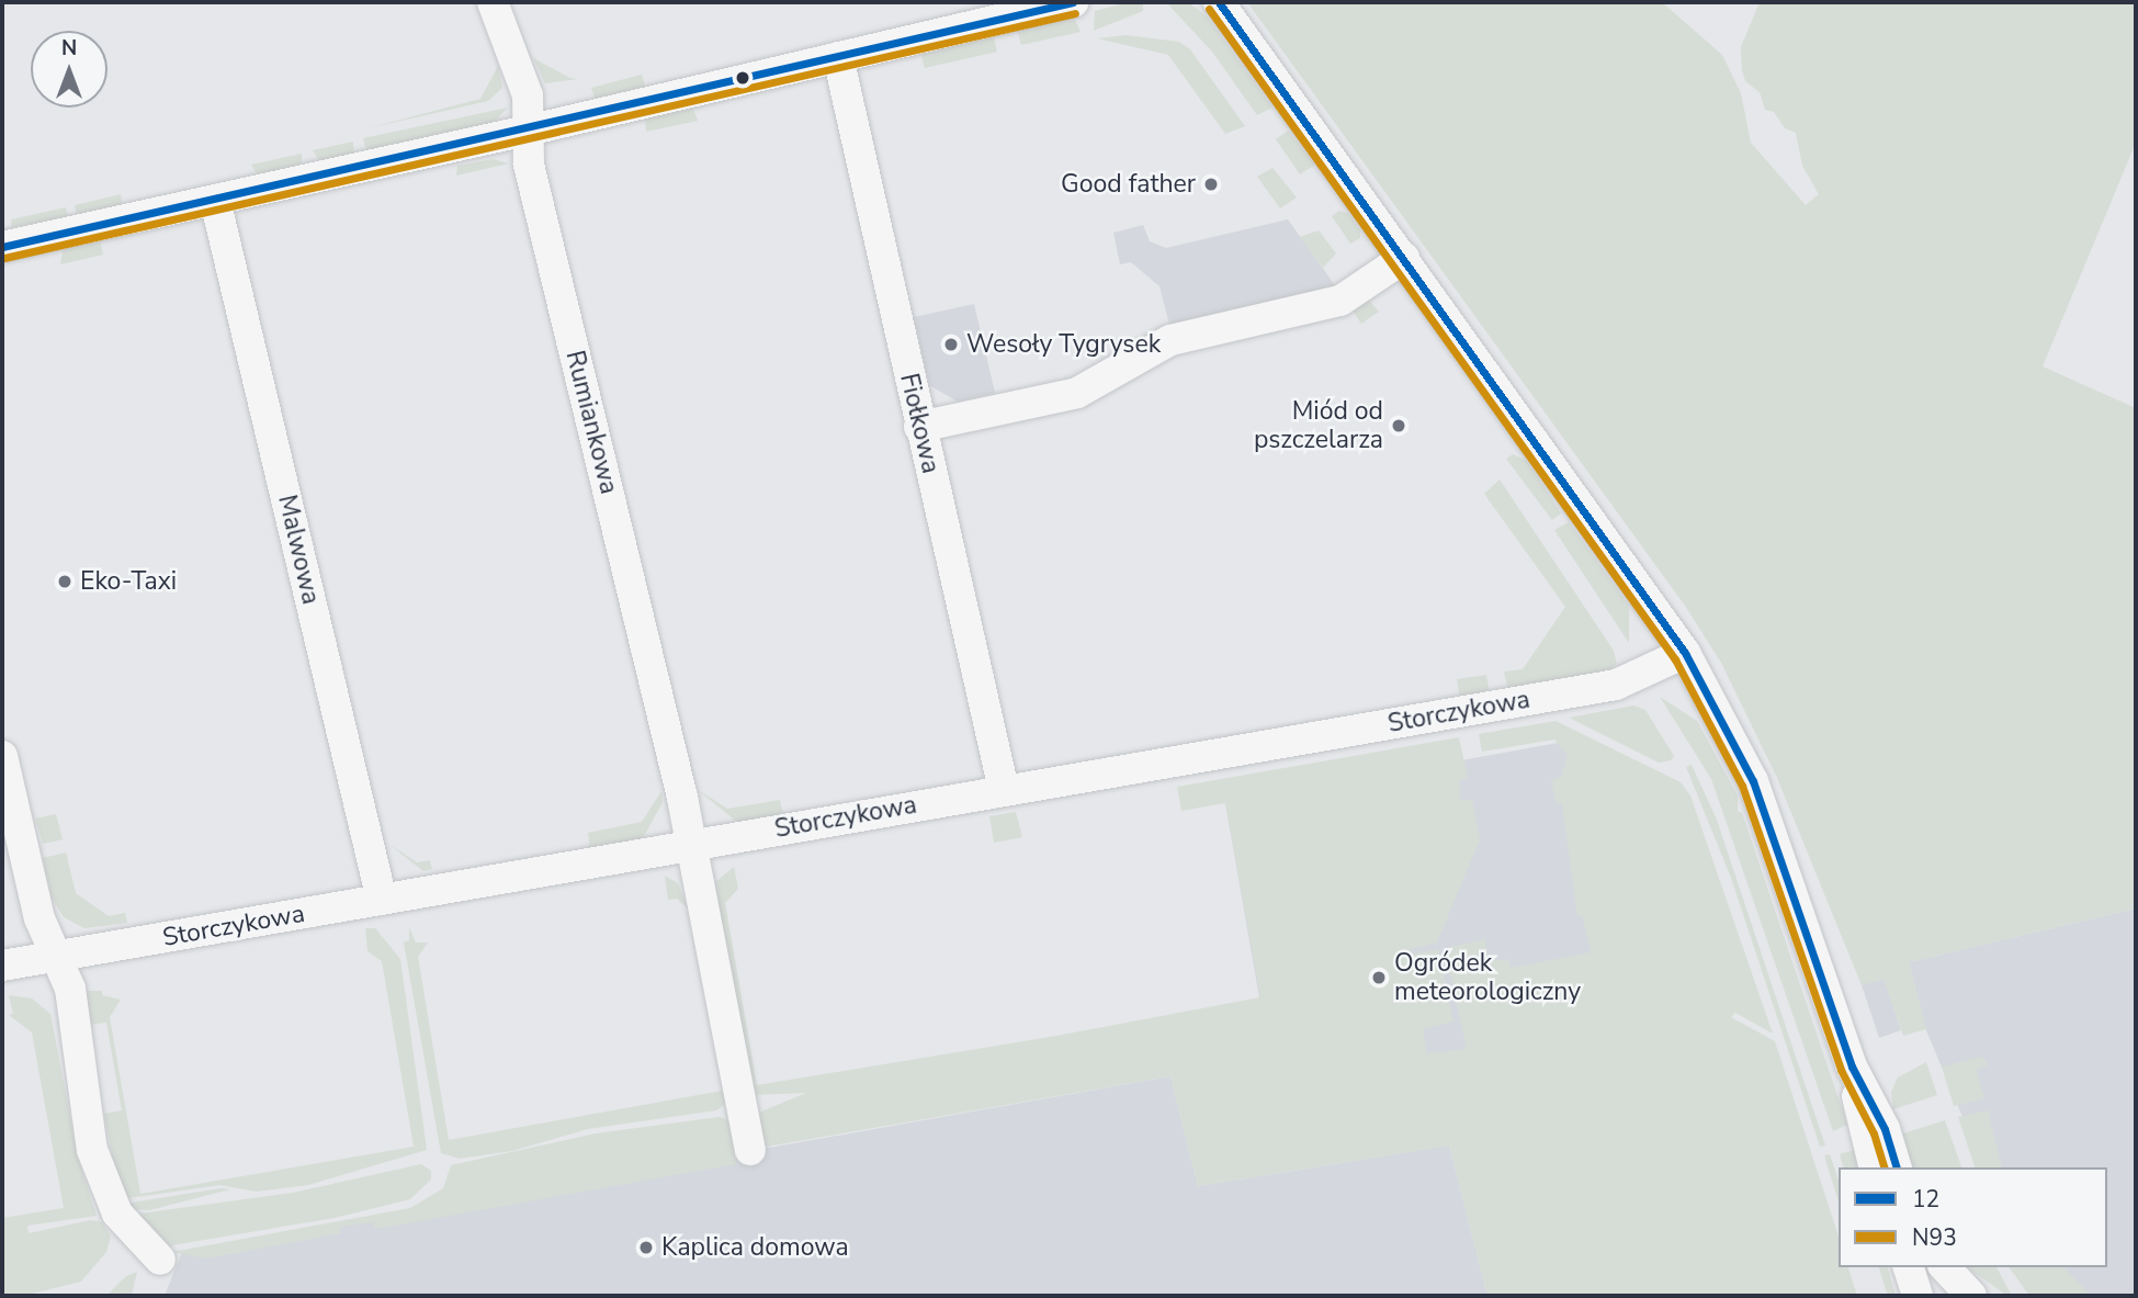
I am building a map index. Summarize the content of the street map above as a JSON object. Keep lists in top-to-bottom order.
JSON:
{
  "streets": {
    "street": [
      "Rumiankowa",
      "Fiołkowa",
      "Malwowa",
      "Storczykowa"
    ]
  },
  "crossings": [
    ["Rumiankowa", "Storczykowa"],
    ["Fiołkowa", "Storczykowa"],
    ["Malwowa", "Storczykowa"]
  ],
  "places": [
    "Good father",
    "Wesoły Tygrysek",
    "Miód od pszczelarza",
    "Eko-Taxi",
    "Ogródek meteorologiczny",
    "Kaplica domowa"
  ],
  "lines": ["transit line 12", "transit line N93"],
  "legend": ["12", "N93"],
  "north": "top"
}
